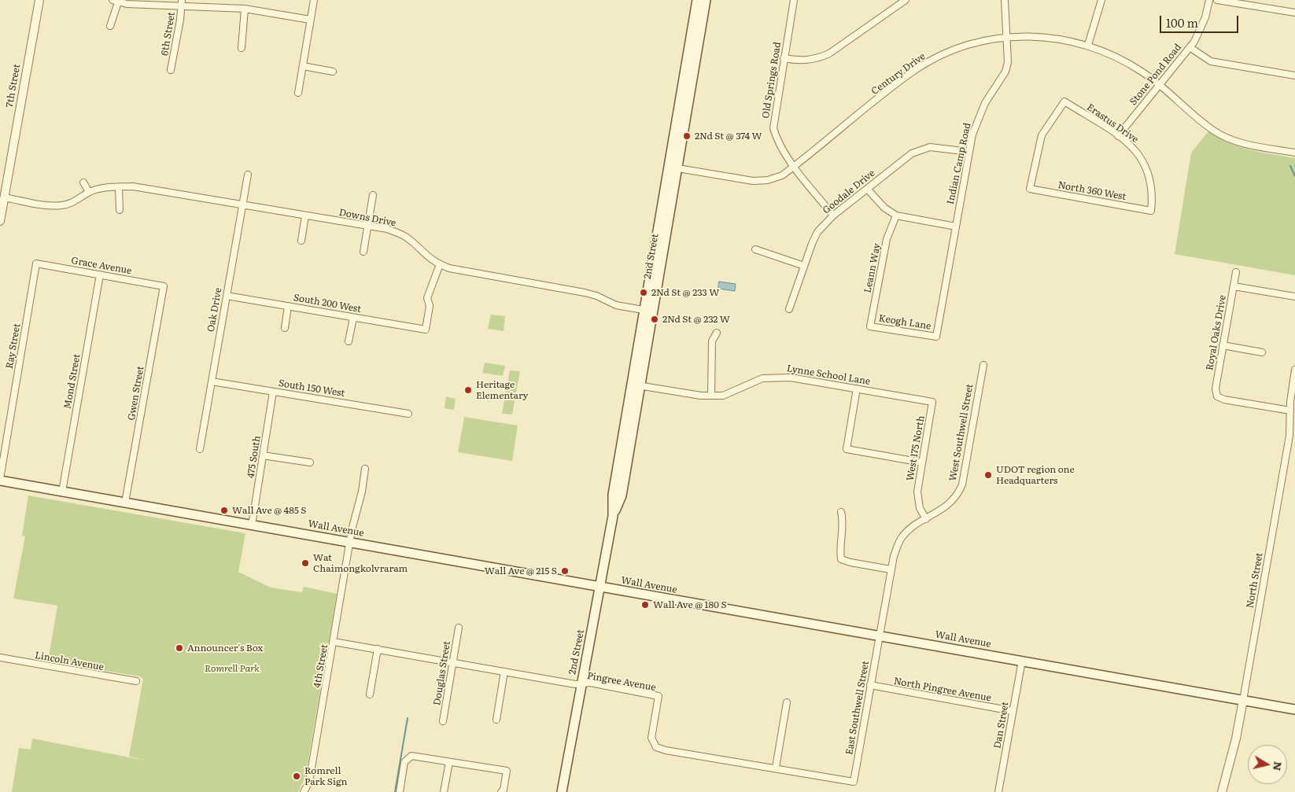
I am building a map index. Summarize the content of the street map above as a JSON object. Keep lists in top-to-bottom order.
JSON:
{
  "streets": {
    "main road": ["2nd Street", "Wall Avenue"],
    "street": [
      "6th Street",
      "Century Drive",
      "Stone Pond Road",
      "Old Springs Road",
      "7th Street",
      "Erastus Drive",
      "Indian Camp Road",
      "North 360 West",
      "Goodale Drive",
      "Downs Drive",
      "Grace Avenue",
      "Leann Way",
      "South 200 West",
      "Oak Drive",
      "Keogh Lane",
      "Royal Oaks Drive",
      "Ray Street",
      "Lynne School Lane",
      "Mond Street",
      "South 150 West",
      "Gwen Street",
      "West Southwell Street",
      "West 175 North",
      "475 South",
      "North Street",
      "Lincoln Avenue",
      "4th Street",
      "Douglas Street",
      "Pingree Avenue",
      "North Pingree Avenue",
      "East Southwell Street",
      "Dan Street"
    ]
  },
  "crossings": [
    ["Century Drive", "Stone Pond Road"],
    ["Century Drive", "Old Springs Road"],
    ["Century Drive", "Indian Camp Road"],
    ["Century Drive", "2nd Street"],
    ["Stone Pond Road", "Erastus Drive"],
    ["Old Springs Road", "Goodale Drive"],
    ["7th Street", "Downs Drive"],
    ["Erastus Drive", "North 360 West"],
    ["Indian Camp Road", "Goodale Drive"],
    ["Indian Camp Road", "Keogh Lane"],
    ["Downs Drive", "2nd Street"],
    ["Downs Drive", "South 200 West"],
    ["Downs Drive", "Oak Drive"],
    ["2nd Street", "Lynne School Lane"],
    ["2nd Street", "Wall Avenue"],
    ["2nd Street", "Pingree Avenue"],
    ["Grace Avenue", "Ray Street"],
    ["Grace Avenue", "Mond Street"],
    ["Grace Avenue", "Gwen Street"],
    ["Leann Way", "Keogh Lane"],
    ["South 200 West", "Oak Drive"],
    ["Oak Drive", "South 150 West"],
    ["Royal Oaks Drive", "North Street"],
    ["Ray Street", "Wall Avenue"],
    ["Lynne School Lane", "West 175 North"],
    ["Mond Street", "Wall Avenue"],
    ["South 150 West", "475 South"],
    ["Gwen Street", "Wall Avenue"],
    ["West Southwell Street", "West 175 North"],
    ["West Southwell Street", "Wall Avenue"],
    ["West Southwell Street", "East Southwell Street"],
    ["475 South", "Wall Avenue"],
    ["Wall Avenue", "North Street"],
    ["Wall Avenue", "4th Street"],
    ["Wall Avenue", "East Southwell Street"],
    ["Wall Avenue", "Dan Street"],
    ["4th Street", "Pingree Avenue"],
    ["Douglas Street", "Pingree Avenue"],
    ["Pingree Avenue", "East Southwell Street"],
    ["North Pingree Avenue", "East Southwell Street"],
    ["North Pingree Avenue", "Dan Street"]
  ],
  "parks": ["Romrell Park"],
  "places": [
    "2Nd St @ 374 W",
    "2Nd St @ 233 W",
    "2Nd St @ 232 W",
    "Heritage Elementary",
    "UDOT region one Headquarters",
    "Wall Ave @ 485 S",
    "Wat Chaimongkolvraram",
    "Wall Ave @ 215 S",
    "Wall Ave @ 180 S",
    "Announcer's Box",
    "Romrell Park Sign"
  ],
  "scale_bar": "100 m",
  "north": "right"
}
